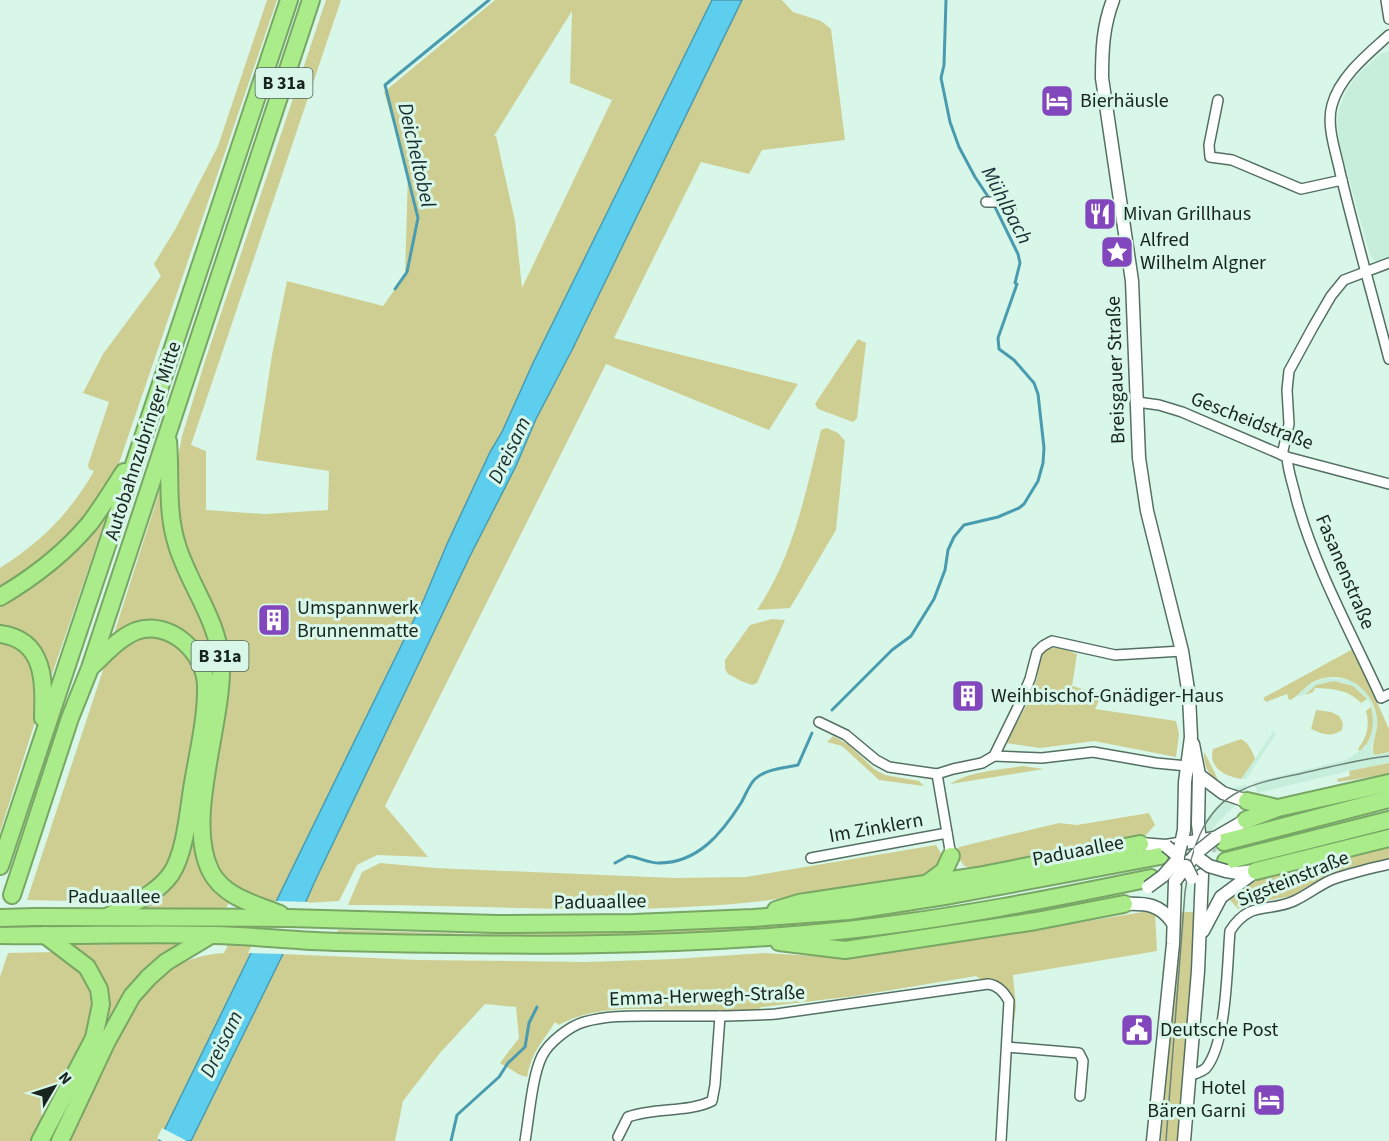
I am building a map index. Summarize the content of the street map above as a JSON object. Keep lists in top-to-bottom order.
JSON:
{
  "streets": {
    "highway": ["B 31a", "Autobahnzubringer Mitte", "Paduaallee"],
    "street": [
      "Breisgauer Straße",
      "Gescheidstraße",
      "Fasanenstraße",
      "Im Zinklern",
      "Sigsteinstraße",
      "Emma-Herwegh-Straße"
    ]
  },
  "crossings": [
    ["B 31a", "Autobahnzubringer Mitte"],
    ["B 31a", "Paduaallee"],
    ["Breisgauer Straße", "Gescheidstraße"],
    ["Gescheidstraße", "Fasanenstraße"]
  ],
  "water": ["Deicheltobel", "Mühlbach", "Dreisam"],
  "places": {
    "hotel": ["Bierhäusle", "Hotel Bären Garni"],
    "restaurant": ["Mivan Grillhaus"],
    "place": ["Alfred Wilhelm Algner"],
    "building": ["Umspannwerk Brunnenmatte", "Weihbischof-Gnädiger-Haus"],
    "public building": ["Deutsche Post"]
  },
  "north": "top right"
}
